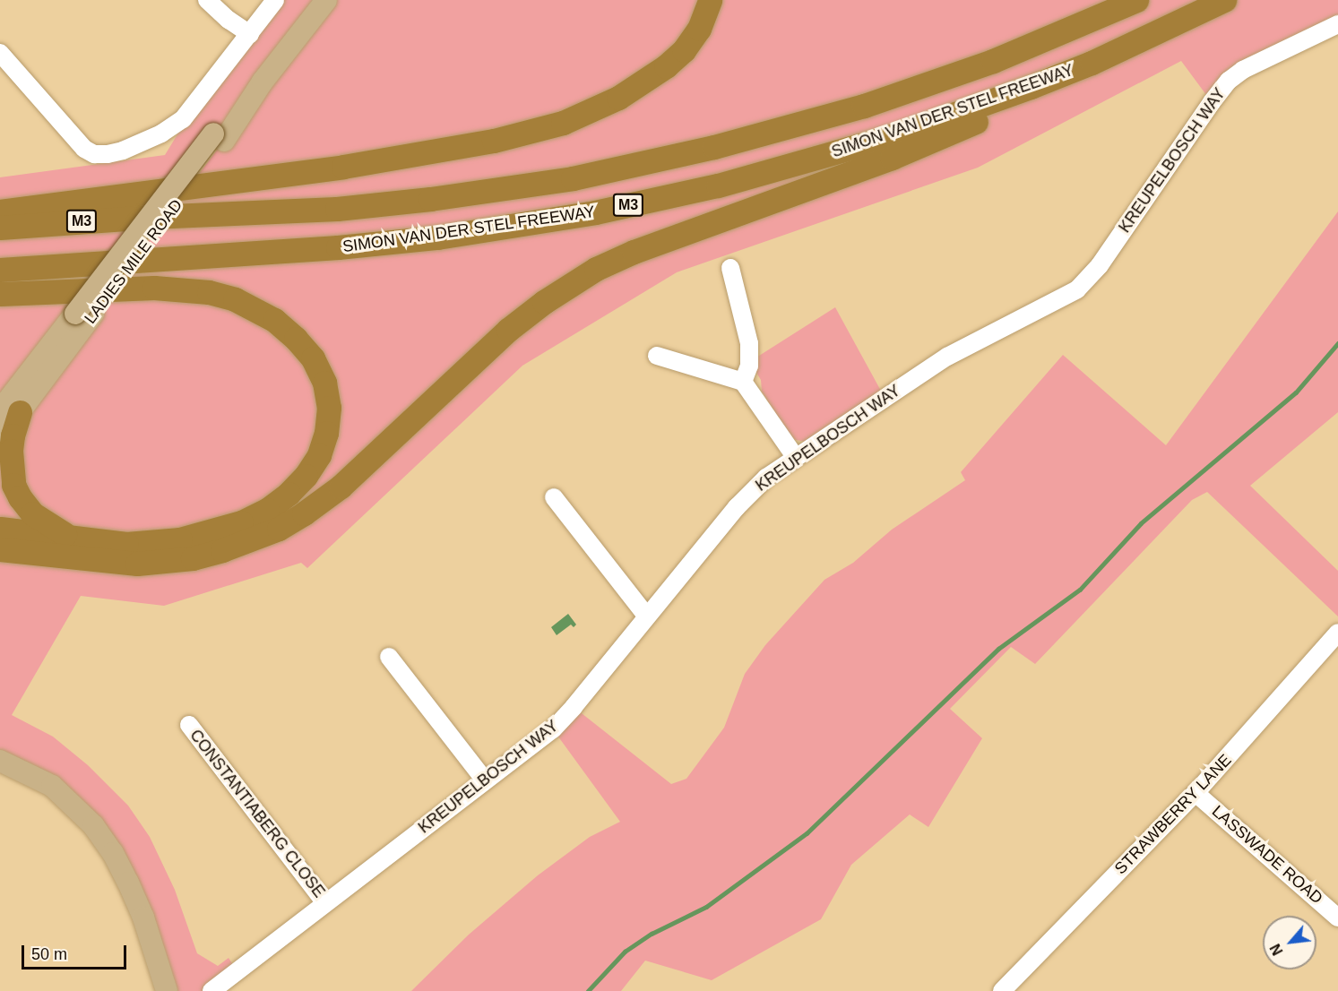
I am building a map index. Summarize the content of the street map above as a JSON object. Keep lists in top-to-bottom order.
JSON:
{
  "streets": {
    "highway": ["SIMON VAN DER STEL FREEWAY", "M3"],
    "main road": ["LADIES MILE ROAD"],
    "street": [
      "KREUPELBOSCH WAY",
      "CONSTANTIABERG CLOSE",
      "STRAWBERRY LANE",
      "LASSWADE ROAD"
    ]
  },
  "crossings": [
    ["KREUPELBOSCH WAY", "CONSTANTIABERG CLOSE"],
    ["STRAWBERRY LANE", "LASSWADE ROAD"]
  ],
  "scale_bar": "50 m",
  "north": "bottom left"
}
